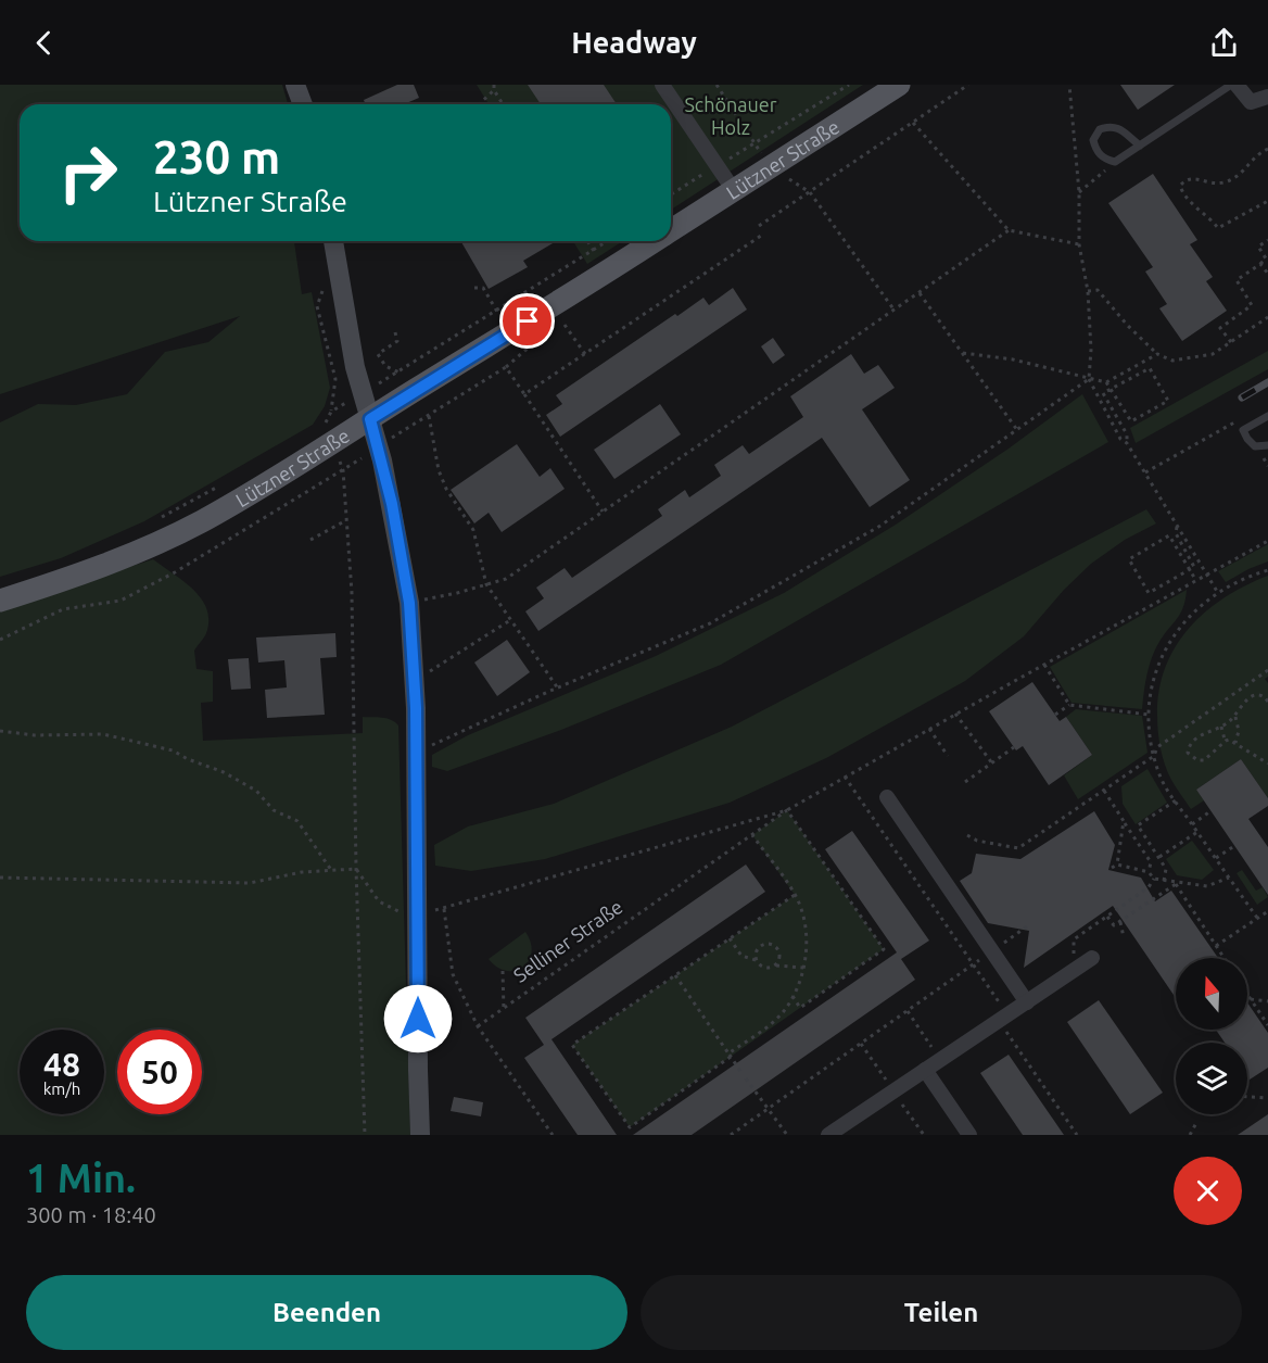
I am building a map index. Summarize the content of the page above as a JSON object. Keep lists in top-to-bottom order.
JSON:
{
  "streets": {
    "main road": ["Lützner Straße"],
    "path": ["Selliner Straße"]
  },
  "parks": ["Schönauer Holz"],
  "north": "top",
  "page": {
    "header": "Headway",
    "turn": ["230 m", "Lützner Straße"],
    "speed": "48 km/h",
    "limit": "50",
    "heading": ["1 Min.", "300 m · 18:40"],
    "buttons": ["Beenden", "Teilen"]
  }
}
